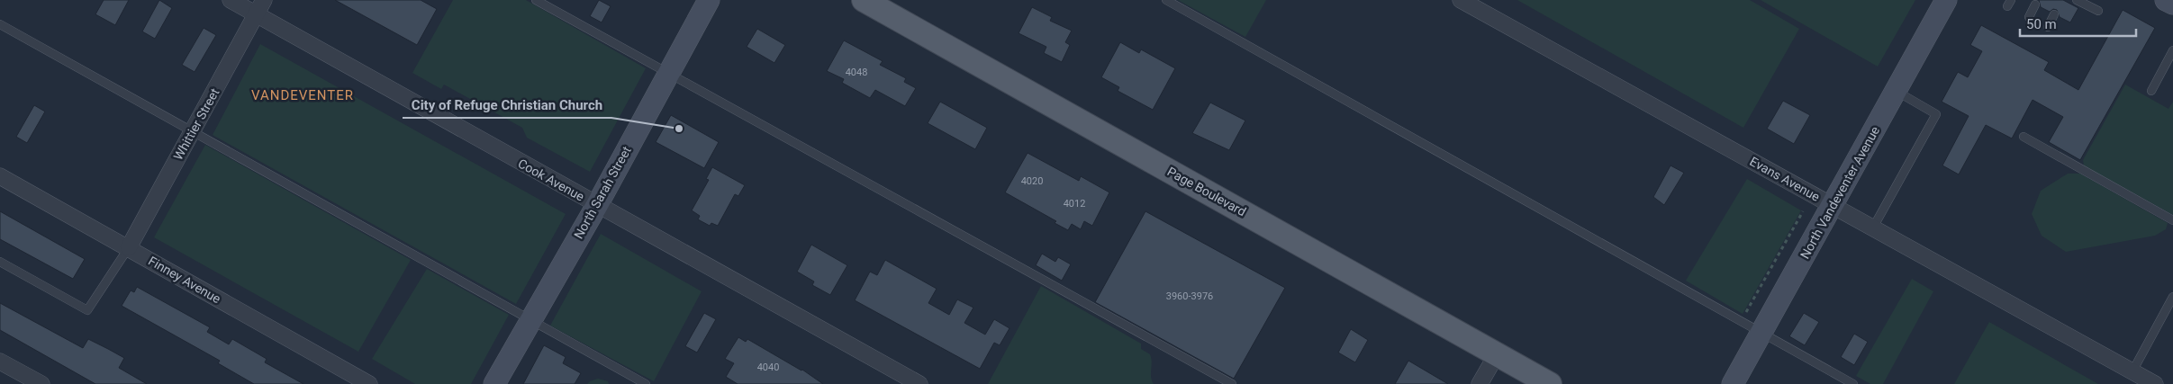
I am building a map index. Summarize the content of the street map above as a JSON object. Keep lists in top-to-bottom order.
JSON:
{
  "streets": {
    "main road": ["Page Boulevard", "North Sarah Street", "North Vandeventer Avenue"],
    "street": [
      "Whittier Street",
      "Evans Avenue",
      "Cook Avenue",
      "Finney Avenue"
    ]
  },
  "crossings": [
    ["Whittier Street", "Cook Avenue"],
    ["Whittier Street", "Finney Avenue"],
    ["Evans Avenue", "North Vandeventer Avenue"],
    ["Cook Avenue", "North Sarah Street"]
  ],
  "districts": ["VANDEVENTER"],
  "places": ["City of Refuge Christian Church"],
  "house_numbers": [
    "4048",
    "4020",
    "4012",
    "3960-3976",
    "4040"
  ],
  "scale_bar": "50 m"
}
